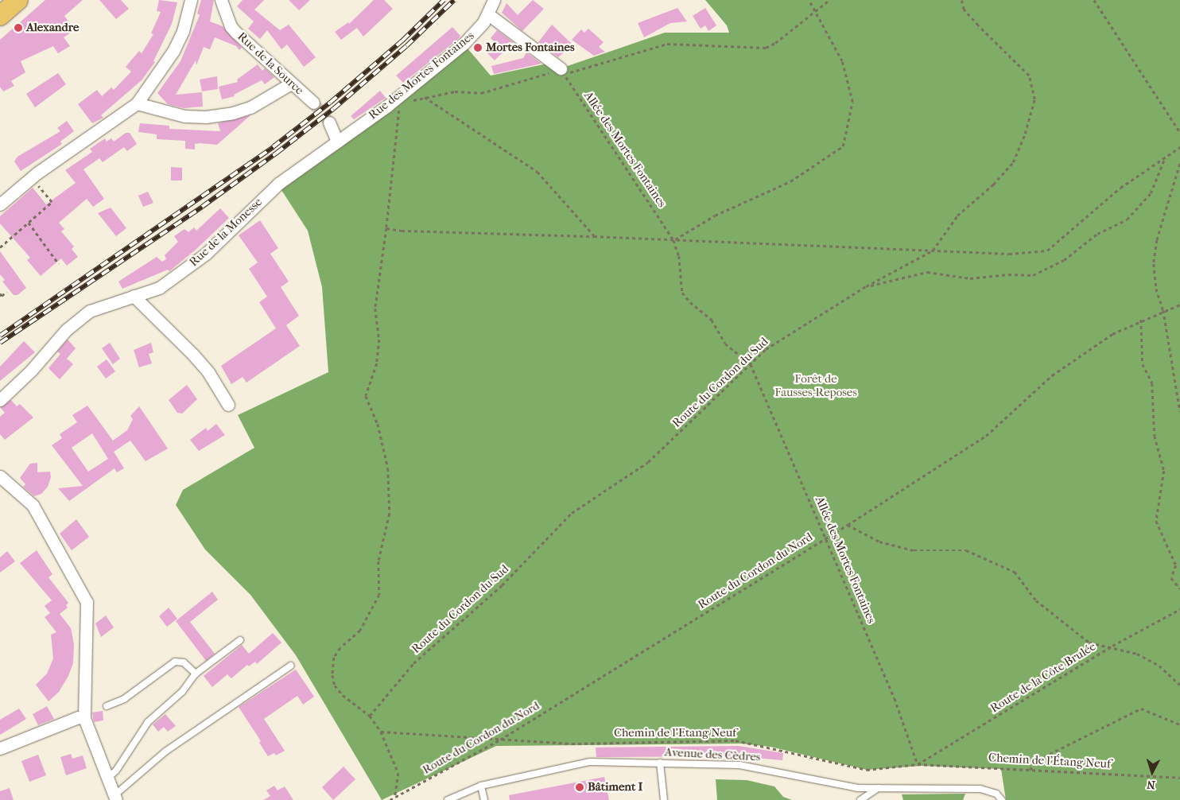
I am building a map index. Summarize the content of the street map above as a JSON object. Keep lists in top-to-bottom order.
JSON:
{
  "streets": {
    "street": ["Rue de la Source", "Rue des Mortes Fontaines", "Rue de la Monesse"],
    "lane": ["Avenue des Cèdres"],
    "path": [
      "Allée des Mortes Fontaines",
      "Route du Cordon du Sud",
      "Route du Cordon du Nord",
      "Route de la Côte Brulée",
      "Chemin de l'Etang Neuf",
      "Chemin de l'Étang Neuf"
    ]
  },
  "crossings": [
    ["Rue des Mortes Fontaines", "Rue de la Monesse"],
    ["Allée des Mortes Fontaines", "Route du Cordon du Sud"],
    ["Allée des Mortes Fontaines", "Route du Cordon du Nord"],
    ["Allée des Mortes Fontaines", "Route de la Côte Brulée"],
    ["Allée des Mortes Fontaines", "Chemin de l'Etang Neuf"],
    ["Allée des Mortes Fontaines", "Chemin de l'Étang Neuf"],
    ["Route du Cordon du Nord", "Chemin de l'Etang Neuf"],
    ["Route de la Côte Brulée", "Chemin de l'Etang Neuf"],
    ["Route de la Côte Brulée", "Chemin de l'Étang Neuf"],
    ["Chemin de l'Etang Neuf", "Chemin de l'Étang Neuf"]
  ],
  "parks": ["Forêt de Fausses-Reposes"],
  "places": ["Alexandre", "Mortes Fontaines", "Bâtiment I"],
  "north": "bottom"
}
